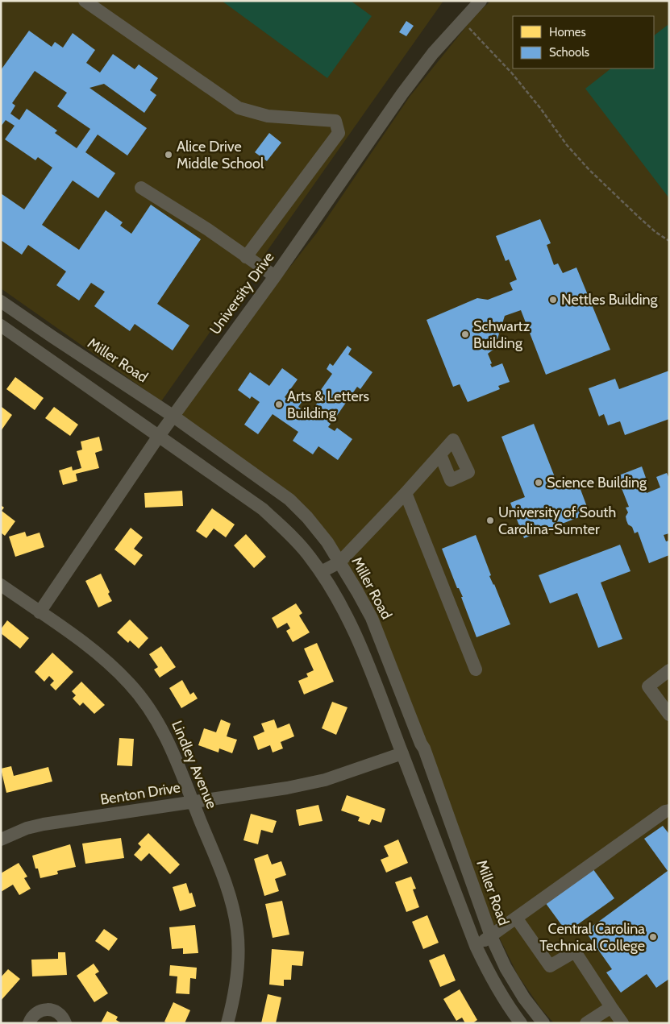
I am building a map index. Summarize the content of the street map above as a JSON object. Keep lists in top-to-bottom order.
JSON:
{
  "streets": {
    "street": [
      "University Drive",
      "Miller Road",
      "Lindley Avenue",
      "Benton Drive"
    ]
  },
  "crossings": [
    ["University Drive", "Miller Road"],
    ["University Drive", "Lindley Avenue"],
    ["Lindley Avenue", "Benton Drive"]
  ],
  "places": [
    "Alice Drive Middle School",
    "Nettles Building",
    "Schwartz Building",
    "Arts & Letters Building",
    "Science Building",
    "University of South Carolina-Sumter",
    "Central Carolina Technical College"
  ],
  "legend": ["Homes", "Schools"]
}
